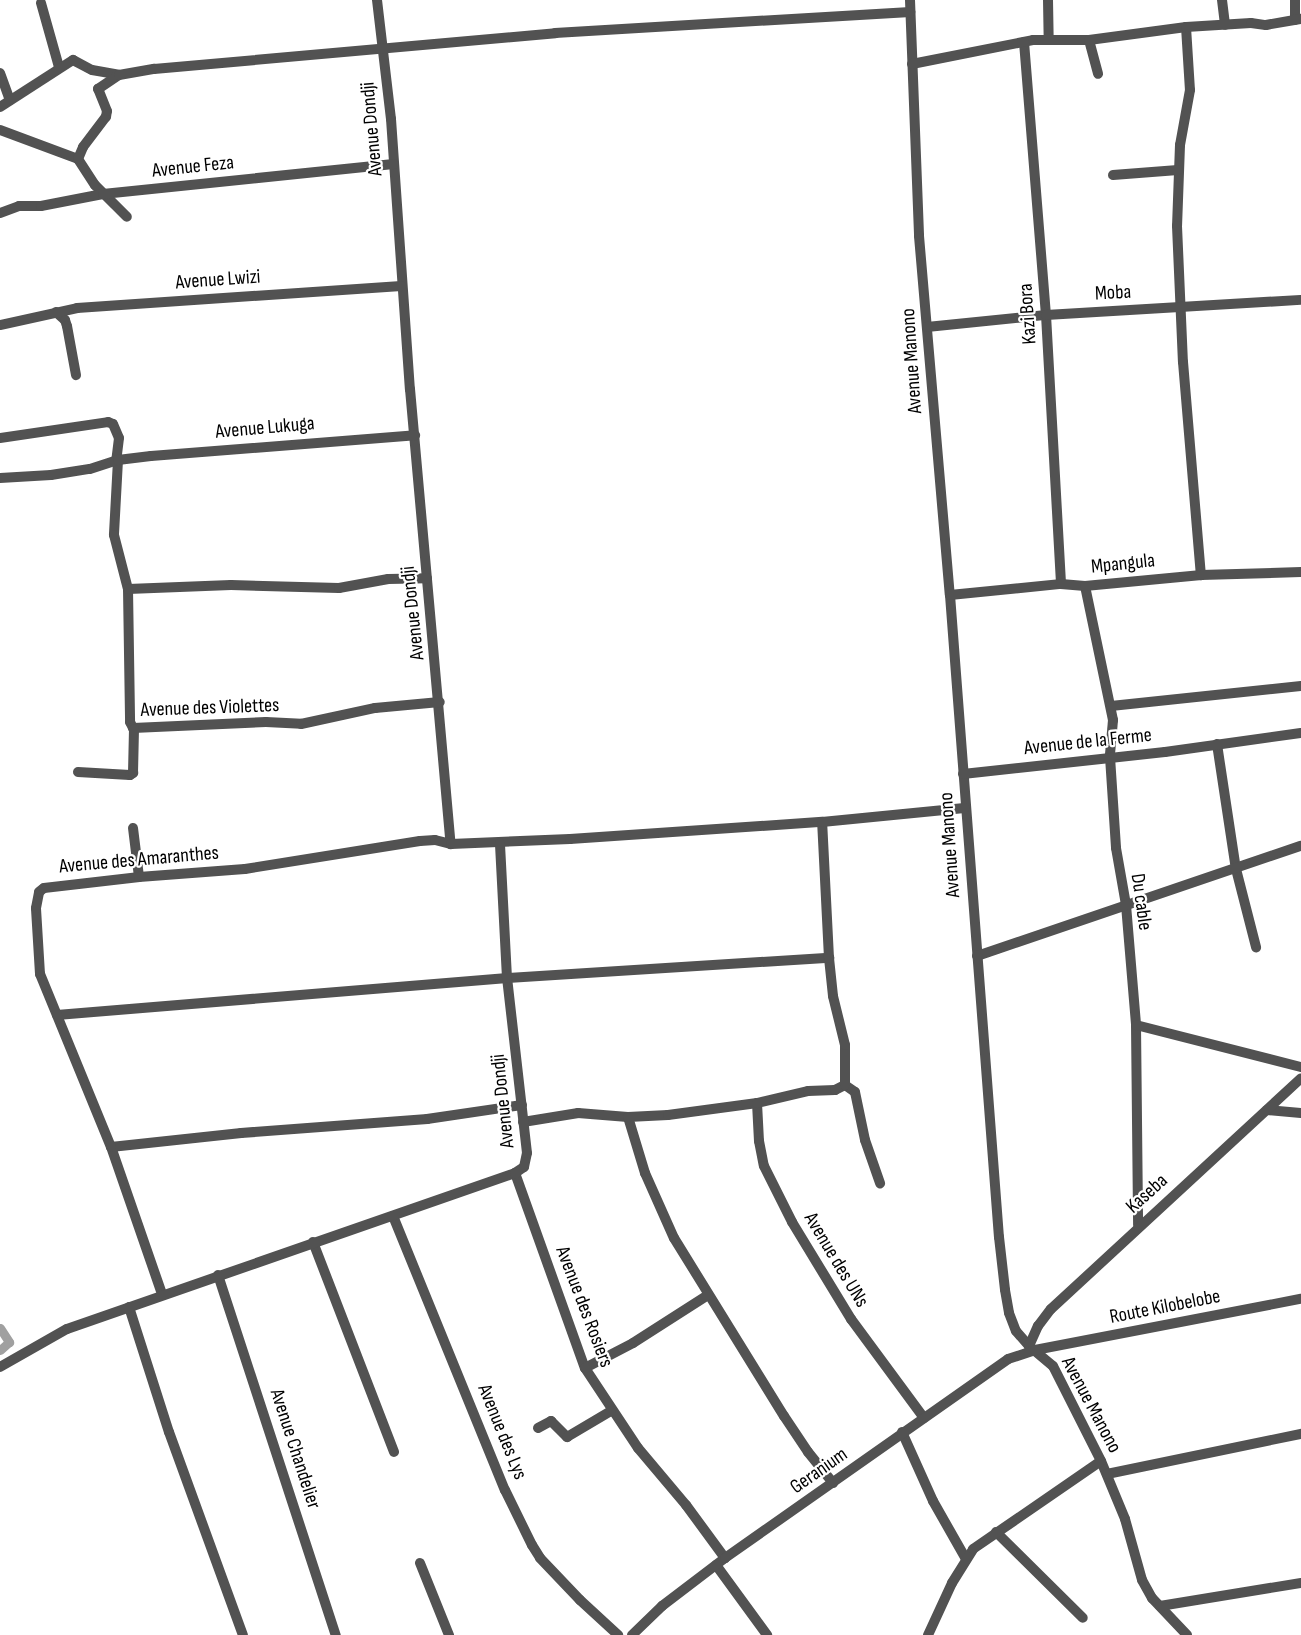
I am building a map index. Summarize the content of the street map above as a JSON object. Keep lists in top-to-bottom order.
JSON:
{
  "streets": {
    "street": [
      "Avenue Dondji",
      "Avenue Feza",
      "Avenue Lwizi",
      "Moba",
      "Kazi Bora",
      "Avenue Manono",
      "Avenue Lukuga",
      "Mpangula",
      "Avenue des Violettes",
      "Avenue de la Ferme",
      "Avenue des Amaranthes",
      "Du cable",
      "Kaseba",
      "Avenue des UNs",
      "Avenue des Rosiers",
      "Route Kilobelobe",
      "Avenue des Lys",
      "Avenue Chandelier",
      "Geranium"
    ]
  },
  "crossings": [
    ["Avenue Dondji", "Avenue Feza"],
    ["Avenue Dondji", "Avenue Lwizi"],
    ["Avenue Dondji", "Avenue Lukuga"],
    ["Avenue Dondji", "Avenue des Violettes"],
    ["Avenue Dondji", "Avenue des Amaranthes"],
    ["Avenue Dondji", "Avenue des Rosiers"],
    ["Moba", "Kazi Bora"],
    ["Moba", "Avenue Manono"],
    ["Kazi Bora", "Mpangula"],
    ["Avenue Manono", "Mpangula"],
    ["Avenue Manono", "Avenue de la Ferme"],
    ["Avenue Manono", "Kaseba"],
    ["Avenue Manono", "Route Kilobelobe"],
    ["Avenue Manono", "Geranium"],
    ["Avenue Lukuga", "Avenue des Violettes"],
    ["Mpangula", "Du cable"],
    ["Avenue de la Ferme", "Du cable"],
    ["Du cable", "Kaseba"],
    ["Kaseba", "Route Kilobelobe"],
    ["Kaseba", "Geranium"],
    ["Avenue des UNs", "Geranium"],
    ["Avenue des Rosiers", "Geranium"],
    ["Route Kilobelobe", "Geranium"]
  ]
}
